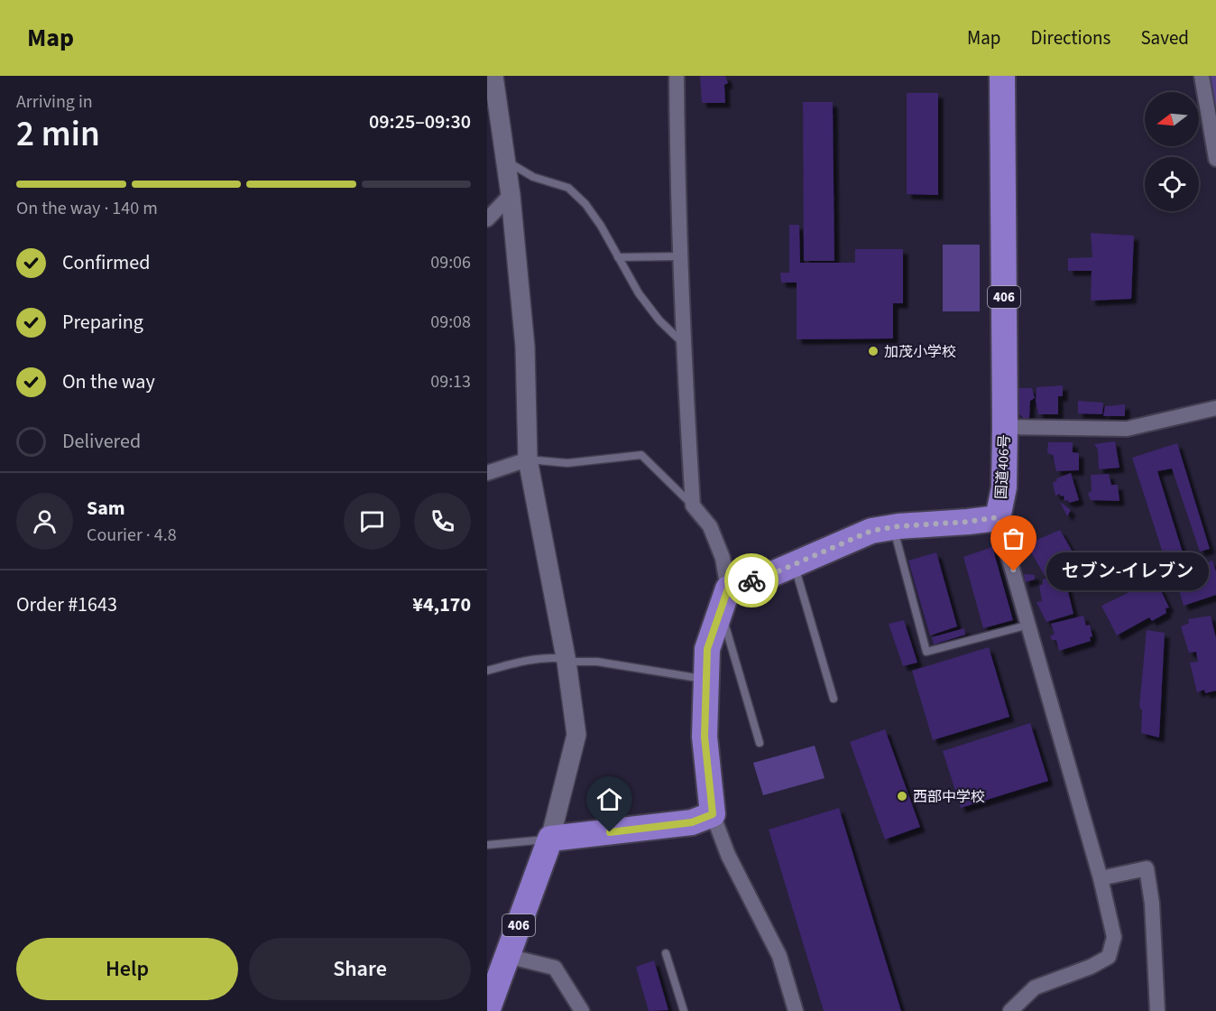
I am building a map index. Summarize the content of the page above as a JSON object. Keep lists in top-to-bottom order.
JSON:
{
  "streets": {
    "highway": ["406", "国道406号"]
  },
  "places": ["加茂小学校", "セブン-イレブン", "西部中学校"],
  "north": "left",
  "page": {
    "header": "Map",
    "nav": ["Map", "Directions", "Saved"],
    "heading": ["2 min", "Arriving in", "09:25–09:30"],
    "panel": [
      "Sam",
      "Courier · 4.8",
      "Order #1643",
      "¥4,170"
    ],
    "bar": "On the way · 140 m",
    "list": [
      ["Confirmed", "09:06"],
      ["Preparing", "09:08"],
      ["On the way", "09:13"],
      "Delivered"
    ],
    "bubble": "セブン-イレブン",
    "buttons": ["Help", "Share"]
  }
}
